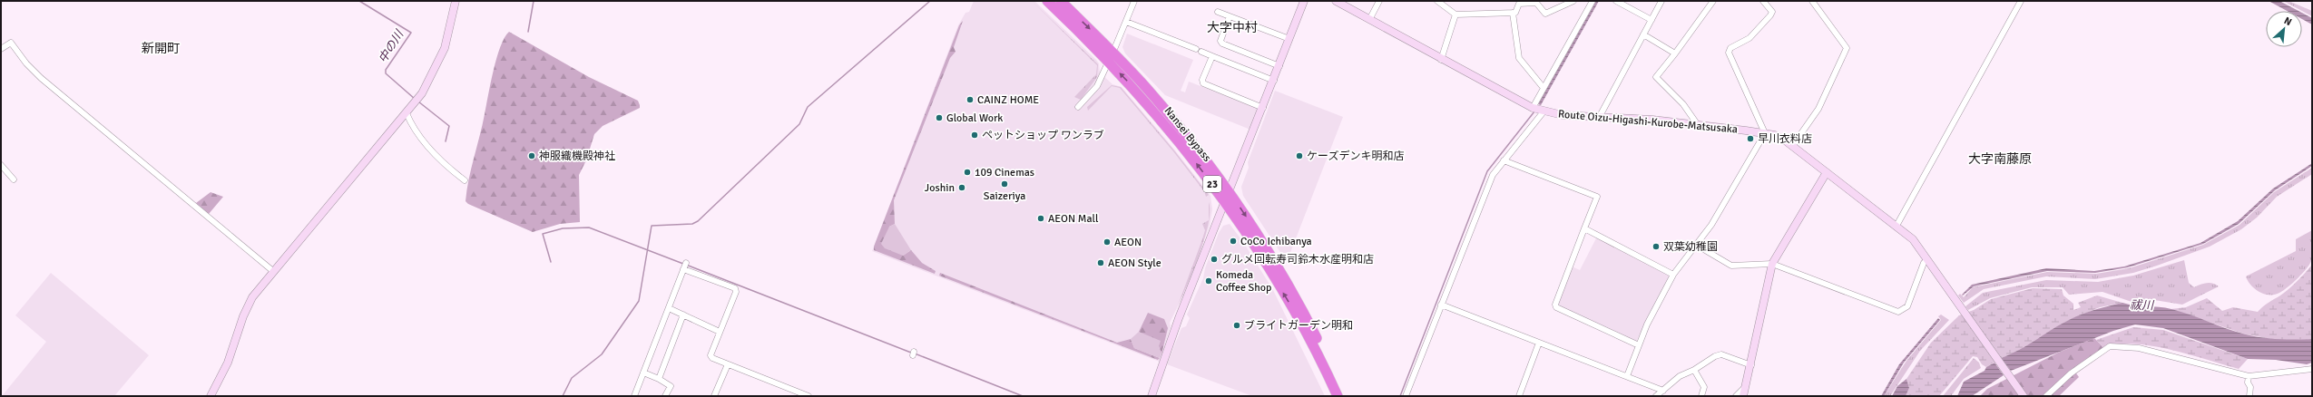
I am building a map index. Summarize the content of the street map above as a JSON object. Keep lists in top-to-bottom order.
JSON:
{
  "streets": {
    "highway": ["Nansei Bypass", "23"],
    "main road": ["Route Oizu-Higashi-Kurobe-Matsusaka"]
  },
  "districts": ["大字中村", "新開町", "大字南藤原"],
  "water": ["中の川", "祓川"],
  "places": [
    "CAINZ HOME",
    "Global Work",
    "ペットショップ ワンラブ",
    "早川衣料店",
    "神服織機殿神社",
    "ケーズデンキ明和店",
    "109 Cinemas",
    "Saizeriya",
    "Joshin",
    "AEON Mall",
    "CoCo Ichibanya",
    "AEON",
    "双葉幼稚園",
    "グルメ回転寿司鈴木水産明和店",
    "AEON Style",
    "Komeda Coffee Shop",
    "ブライトガーデン明和"
  ],
  "north": "top right"
}
